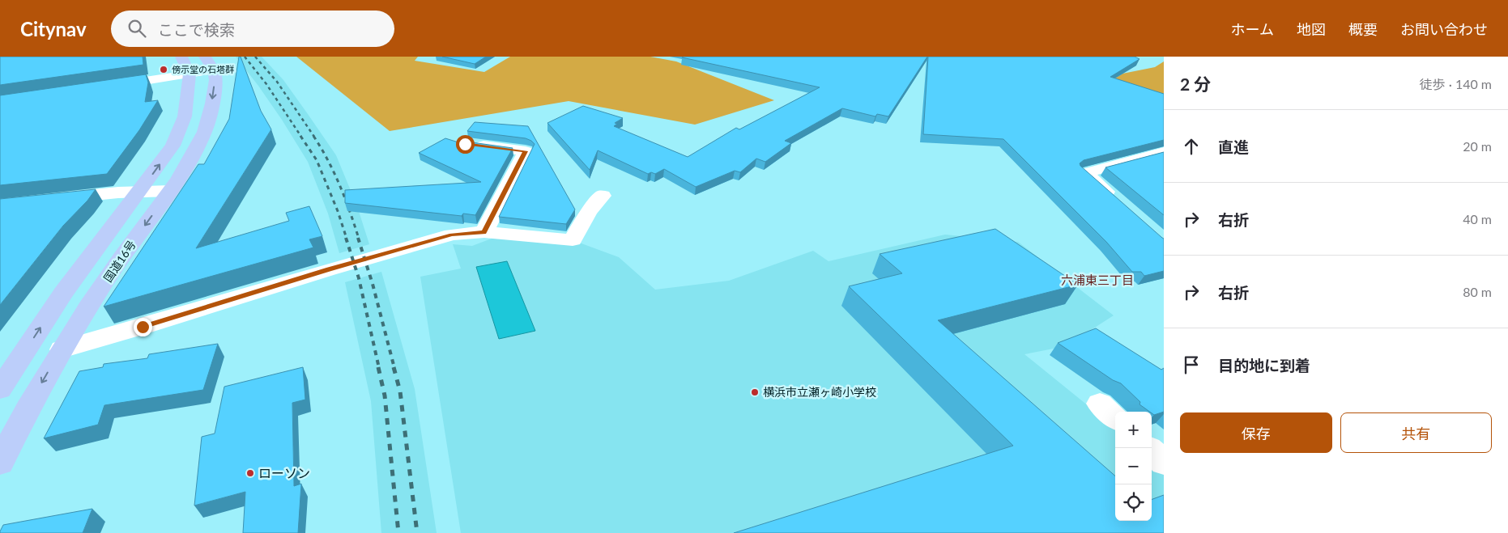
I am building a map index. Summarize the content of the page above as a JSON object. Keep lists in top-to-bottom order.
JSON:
{
  "streets": {
    "highway": ["国道16号"]
  },
  "districts": ["六浦東三丁目"],
  "places": ["傍示堂の石塔群", "横浜市立瀬ヶ崎小学校", "ローソン"],
  "page": {
    "header": "Citynav",
    "search": "ここで検索",
    "nav": [
      "ホーム",
      "地図",
      "概要",
      "お問い合わせ"
    ],
    "heading": ["2 分", "徒歩 · 140 m"],
    "list": [
      ["直進", "20 m"],
      ["右折", "40 m"],
      ["右折", "80 m"],
      "目的地に到着"
    ],
    "buttons": ["保存", "共有"],
    "map_buttons": ["+", "−"]
  }
}
